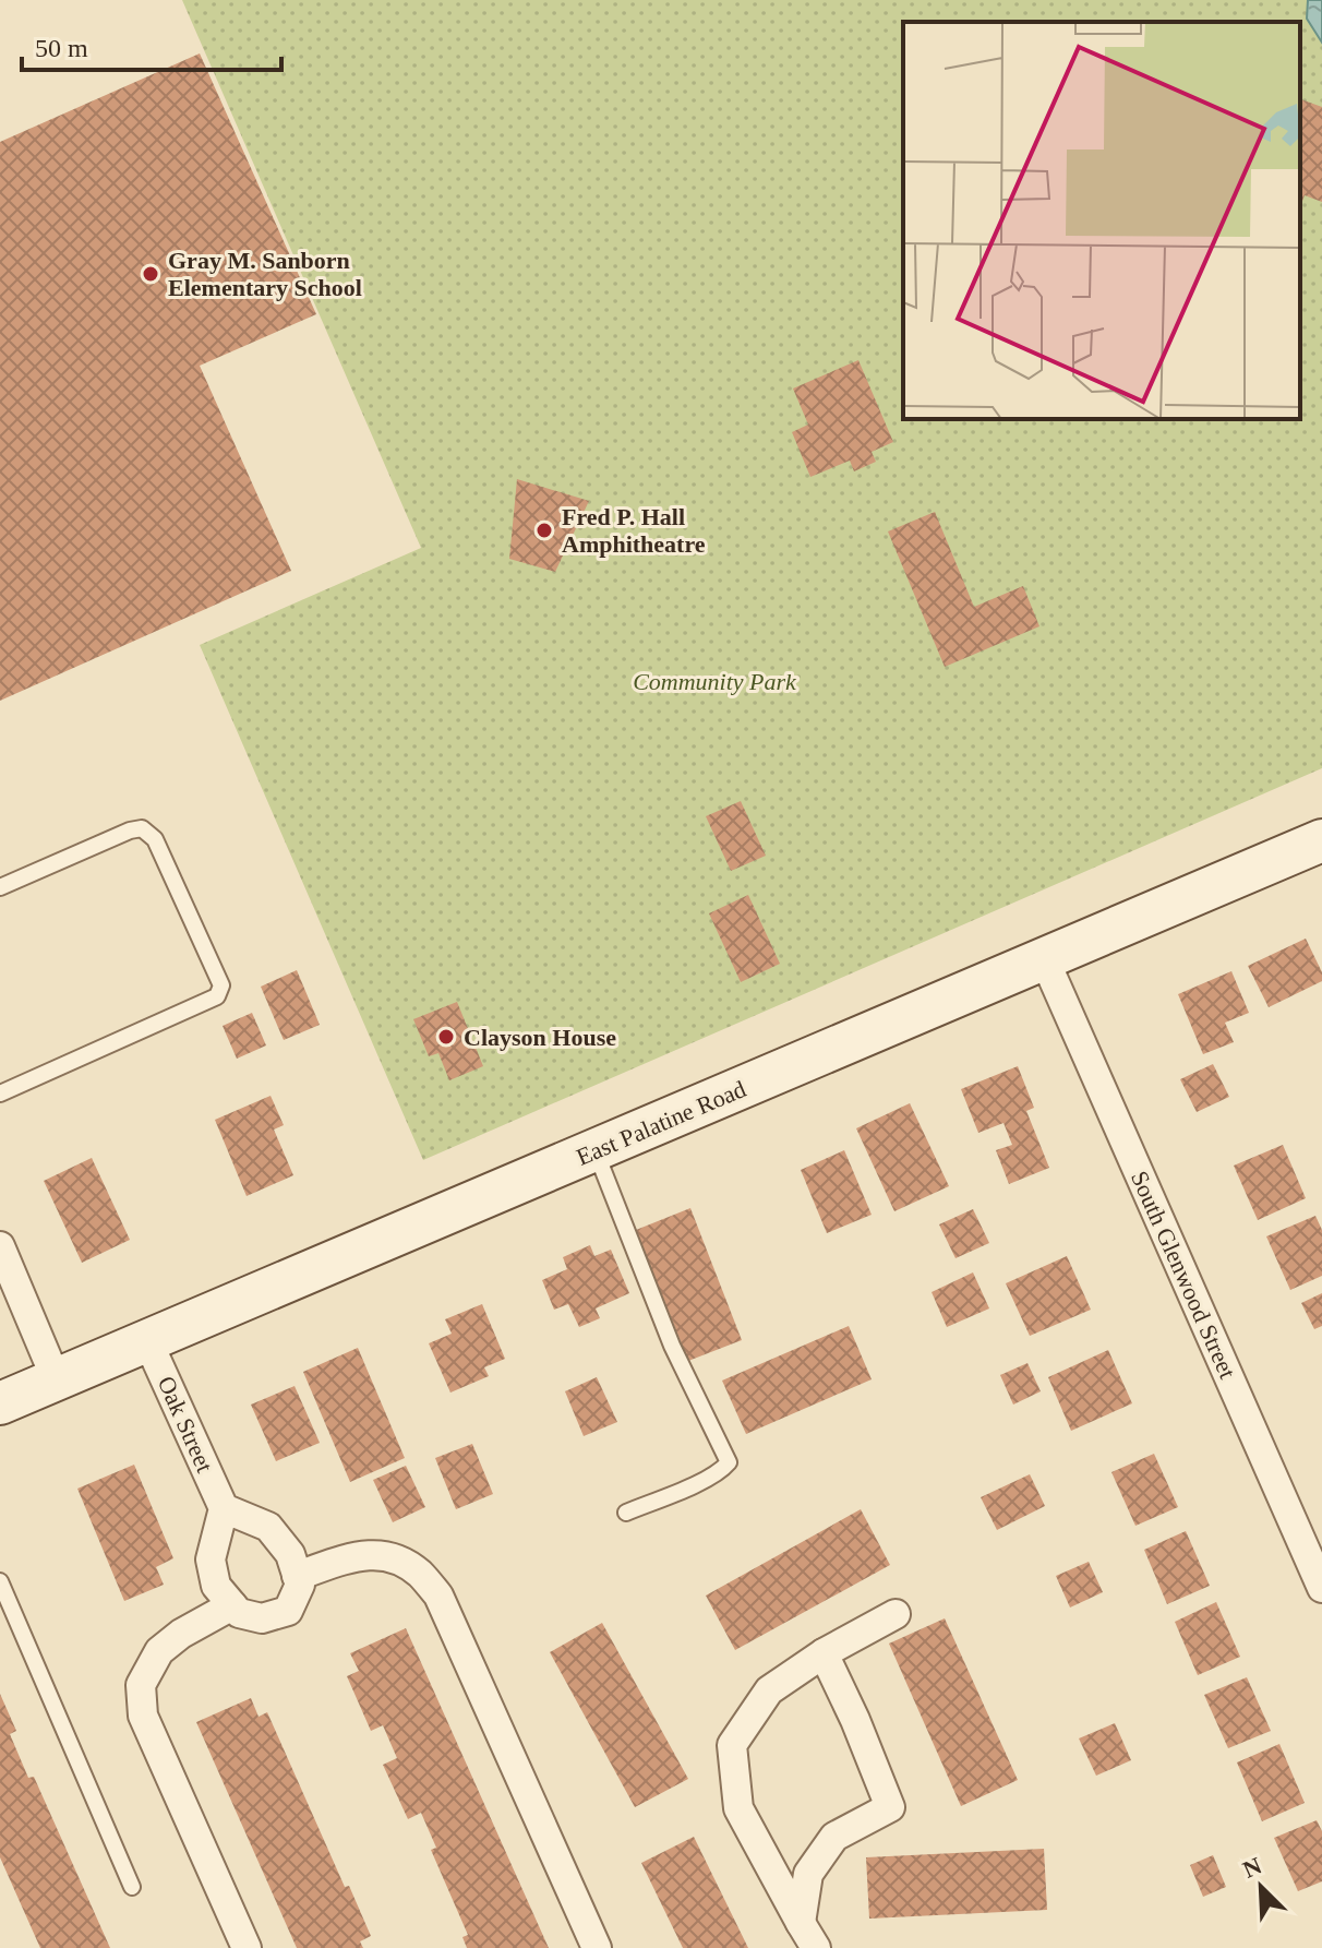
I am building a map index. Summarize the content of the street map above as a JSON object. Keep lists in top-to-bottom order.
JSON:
{
  "streets": {
    "main road": ["East Palatine Road"],
    "street": ["South Glenwood Street", "Oak Street"]
  },
  "crossings": [
    ["East Palatine Road", "South Glenwood Street"],
    ["East Palatine Road", "Oak Street"]
  ],
  "parks": ["Community Park"],
  "places": ["Gray M. Sanborn Elementary School", "Fred P. Hall Amphitheatre", "Clayson House"],
  "scale_bar": "50 m",
  "north": "top left"
}
